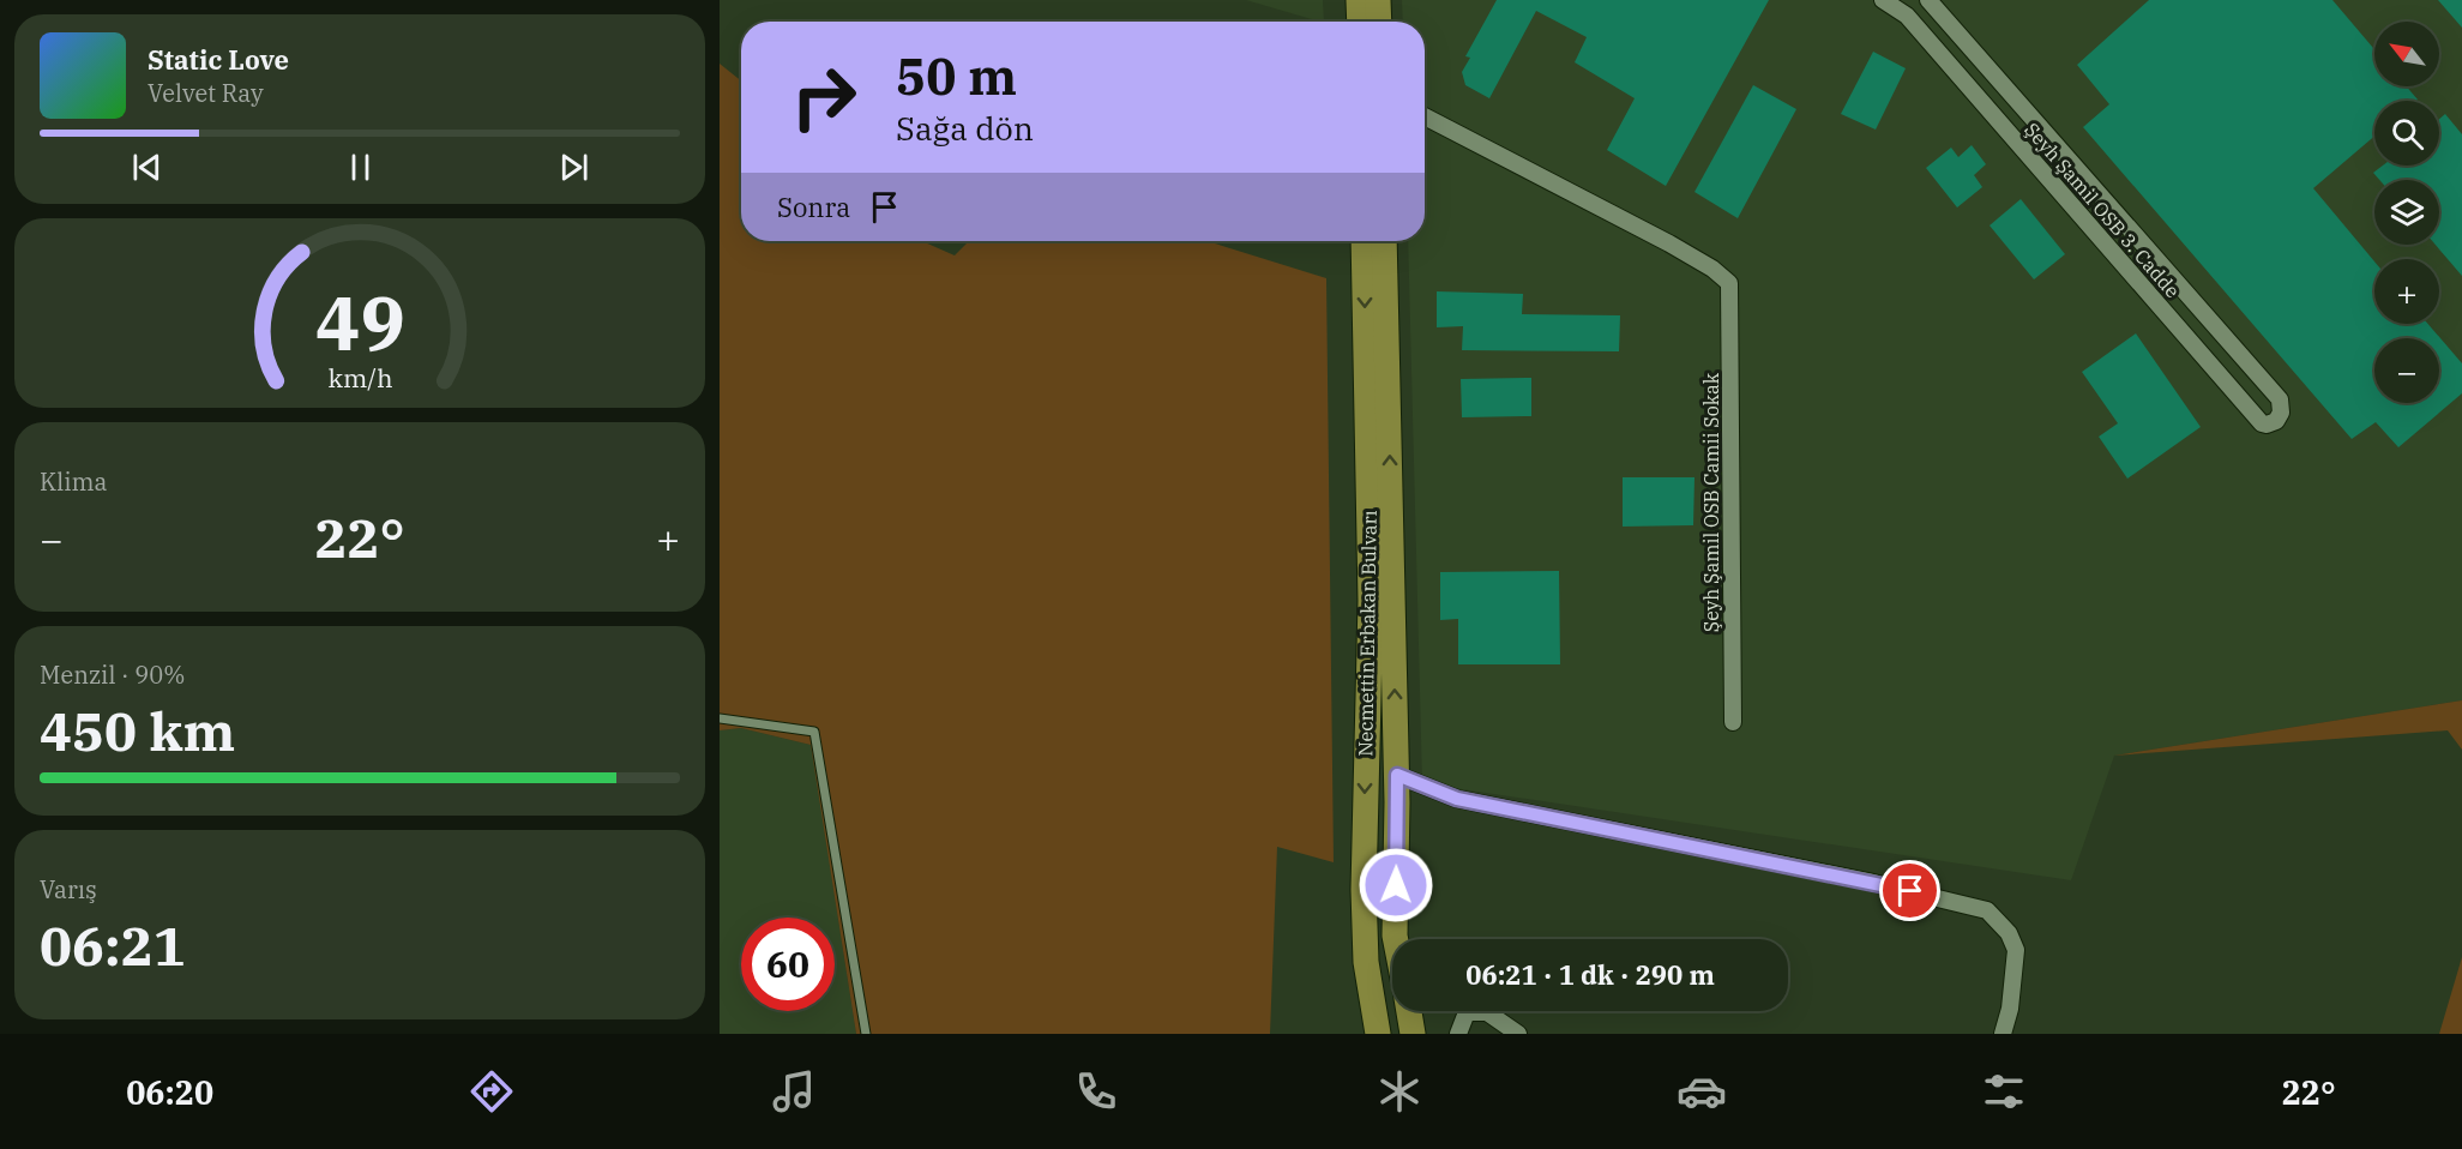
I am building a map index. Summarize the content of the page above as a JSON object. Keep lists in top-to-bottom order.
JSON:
{
  "streets": {
    "main road": ["Necmettin Erbakan Bulvarı"],
    "street": ["Şeyh Şamil OSB 3. Cadde", "Şeyh Şamil OSB Camii Sokak"]
  },
  "north": "top left",
  "page": {
    "map_buttons": ["+", "−"],
    "turn": ["50 m", "Sağa dön"],
    "song": ["Static Love", "Velvet Ray"],
    "then": "Sonra",
    "tile": [
      "Klima",
      ["Menzil · 90%", "450 km"],
      ["Varış", "06:21"]
    ],
    "heat": ["−", "22°", "+"],
    "limit": "60",
    "trip": "06:21 · 1 dk · 290 m",
    "tabs": ["06:20", "22°"],
    "gauge": ["49", "km/h"]
  }
}
